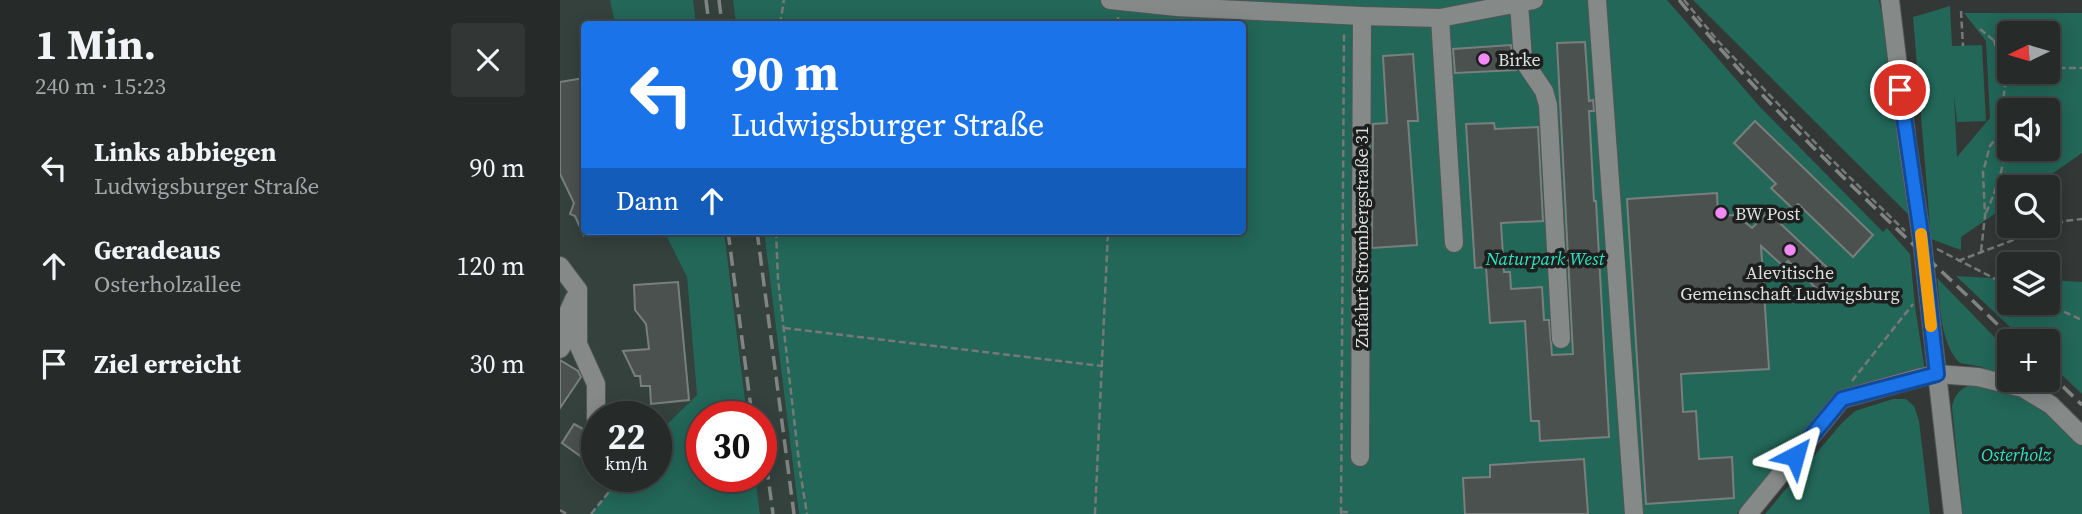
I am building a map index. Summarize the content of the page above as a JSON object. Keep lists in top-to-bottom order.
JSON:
{
  "streets": {
    "street": ["Zufahrt Strombergstraße 31"]
  },
  "parks": ["Naturpark West", "Osterholz"],
  "places": ["Birke", "BW Post", "Alevitische Gemeinschaft Ludwigsburg"],
  "north": "left",
  "page": {
    "heading": ["1 Min.", "240 m · 15:23"],
    "map_buttons": "+",
    "turn": ["90 m", "Ludwigsburger Straße"],
    "list": [
      {
        "name": "Links abbiegen",
        "note": "Ludwigsburger Straße",
        "value": "90 m"
      },
      {
        "name": "Geradeaus",
        "note": "Osterholzallee",
        "value": "120 m"
      },
      {
        "name": "Ziel erreicht",
        "value": "30 m"
      }
    ],
    "then": "Dann",
    "speed": "22 km/h",
    "limit": "30"
  }
}
